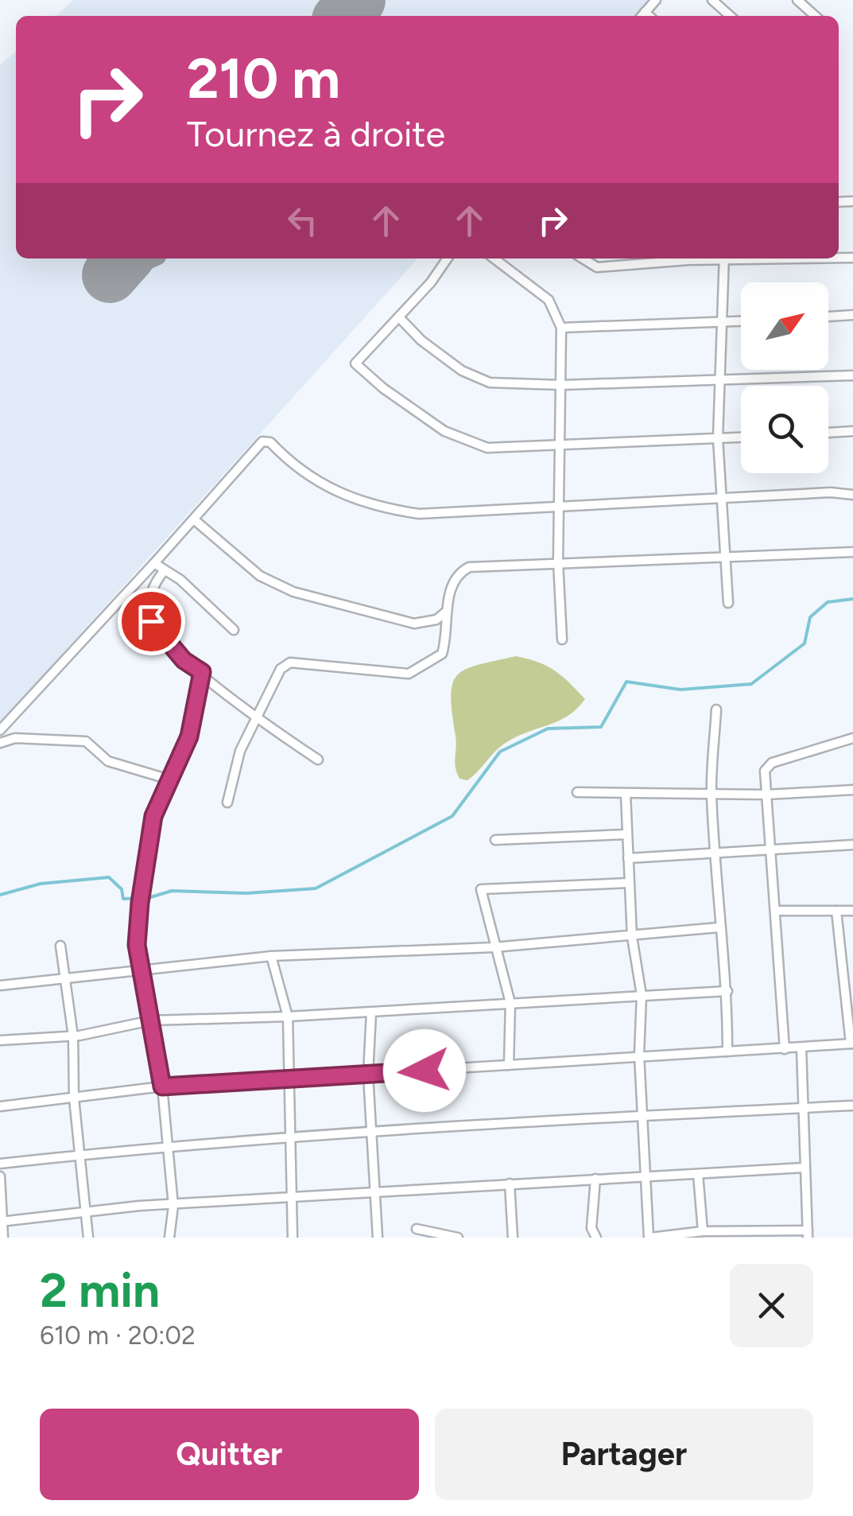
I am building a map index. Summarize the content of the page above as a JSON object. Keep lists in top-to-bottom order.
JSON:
{
  "north": "top right",
  "page": {
    "turn": ["210 m", "Tournez à droite"],
    "heading": ["2 min", "610 m · 20:02"],
    "buttons": ["Quitter", "Partager"]
  }
}
